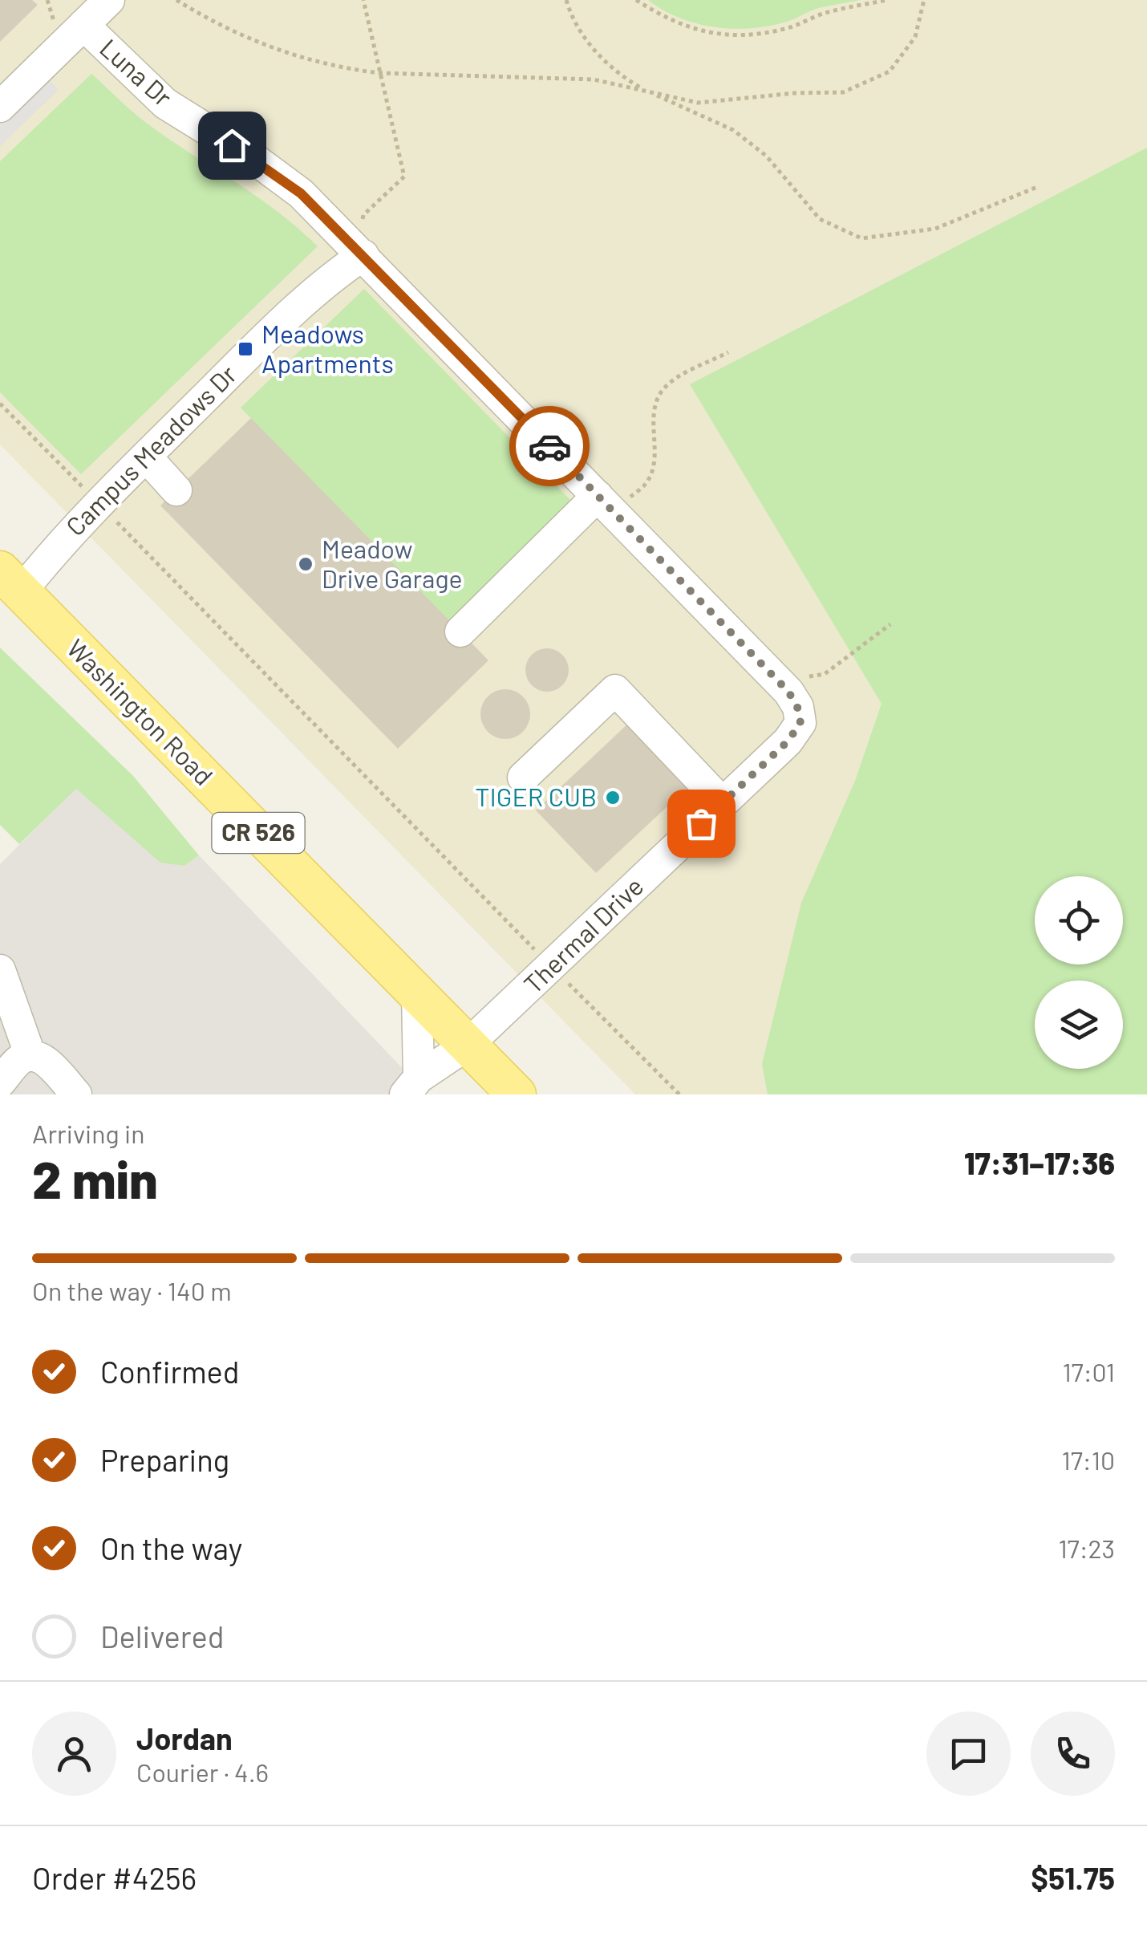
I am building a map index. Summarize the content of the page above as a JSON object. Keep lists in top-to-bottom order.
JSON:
{
  "streets": {
    "main road": ["Washington Road", "CR 526"],
    "street": ["Luna Dr", "Campus Meadows Dr", "Thermal Drive"]
  },
  "crossings": [
    ["Luna Dr", "Campus Meadows Dr"],
    ["Luna Dr", "Thermal Drive"],
    ["Campus Meadows Dr", "Washington Road"],
    ["Washington Road", "Thermal Drive"]
  ],
  "places": {
    "transit": ["Meadows Apartments"],
    "other": ["Meadow Drive Garage", "TIGER CUB"]
  },
  "page": {
    "heading": ["2 min", "Arriving in", "17:31–17:36"],
    "panel": [
      "Jordan",
      "Courier · 4.6",
      "Order #4256",
      "$51.75"
    ],
    "bar": "On the way · 140 m",
    "list": [
      ["Confirmed", "17:01"],
      ["Preparing", "17:10"],
      ["On the way", "17:23"],
      "Delivered"
    ]
  }
}
